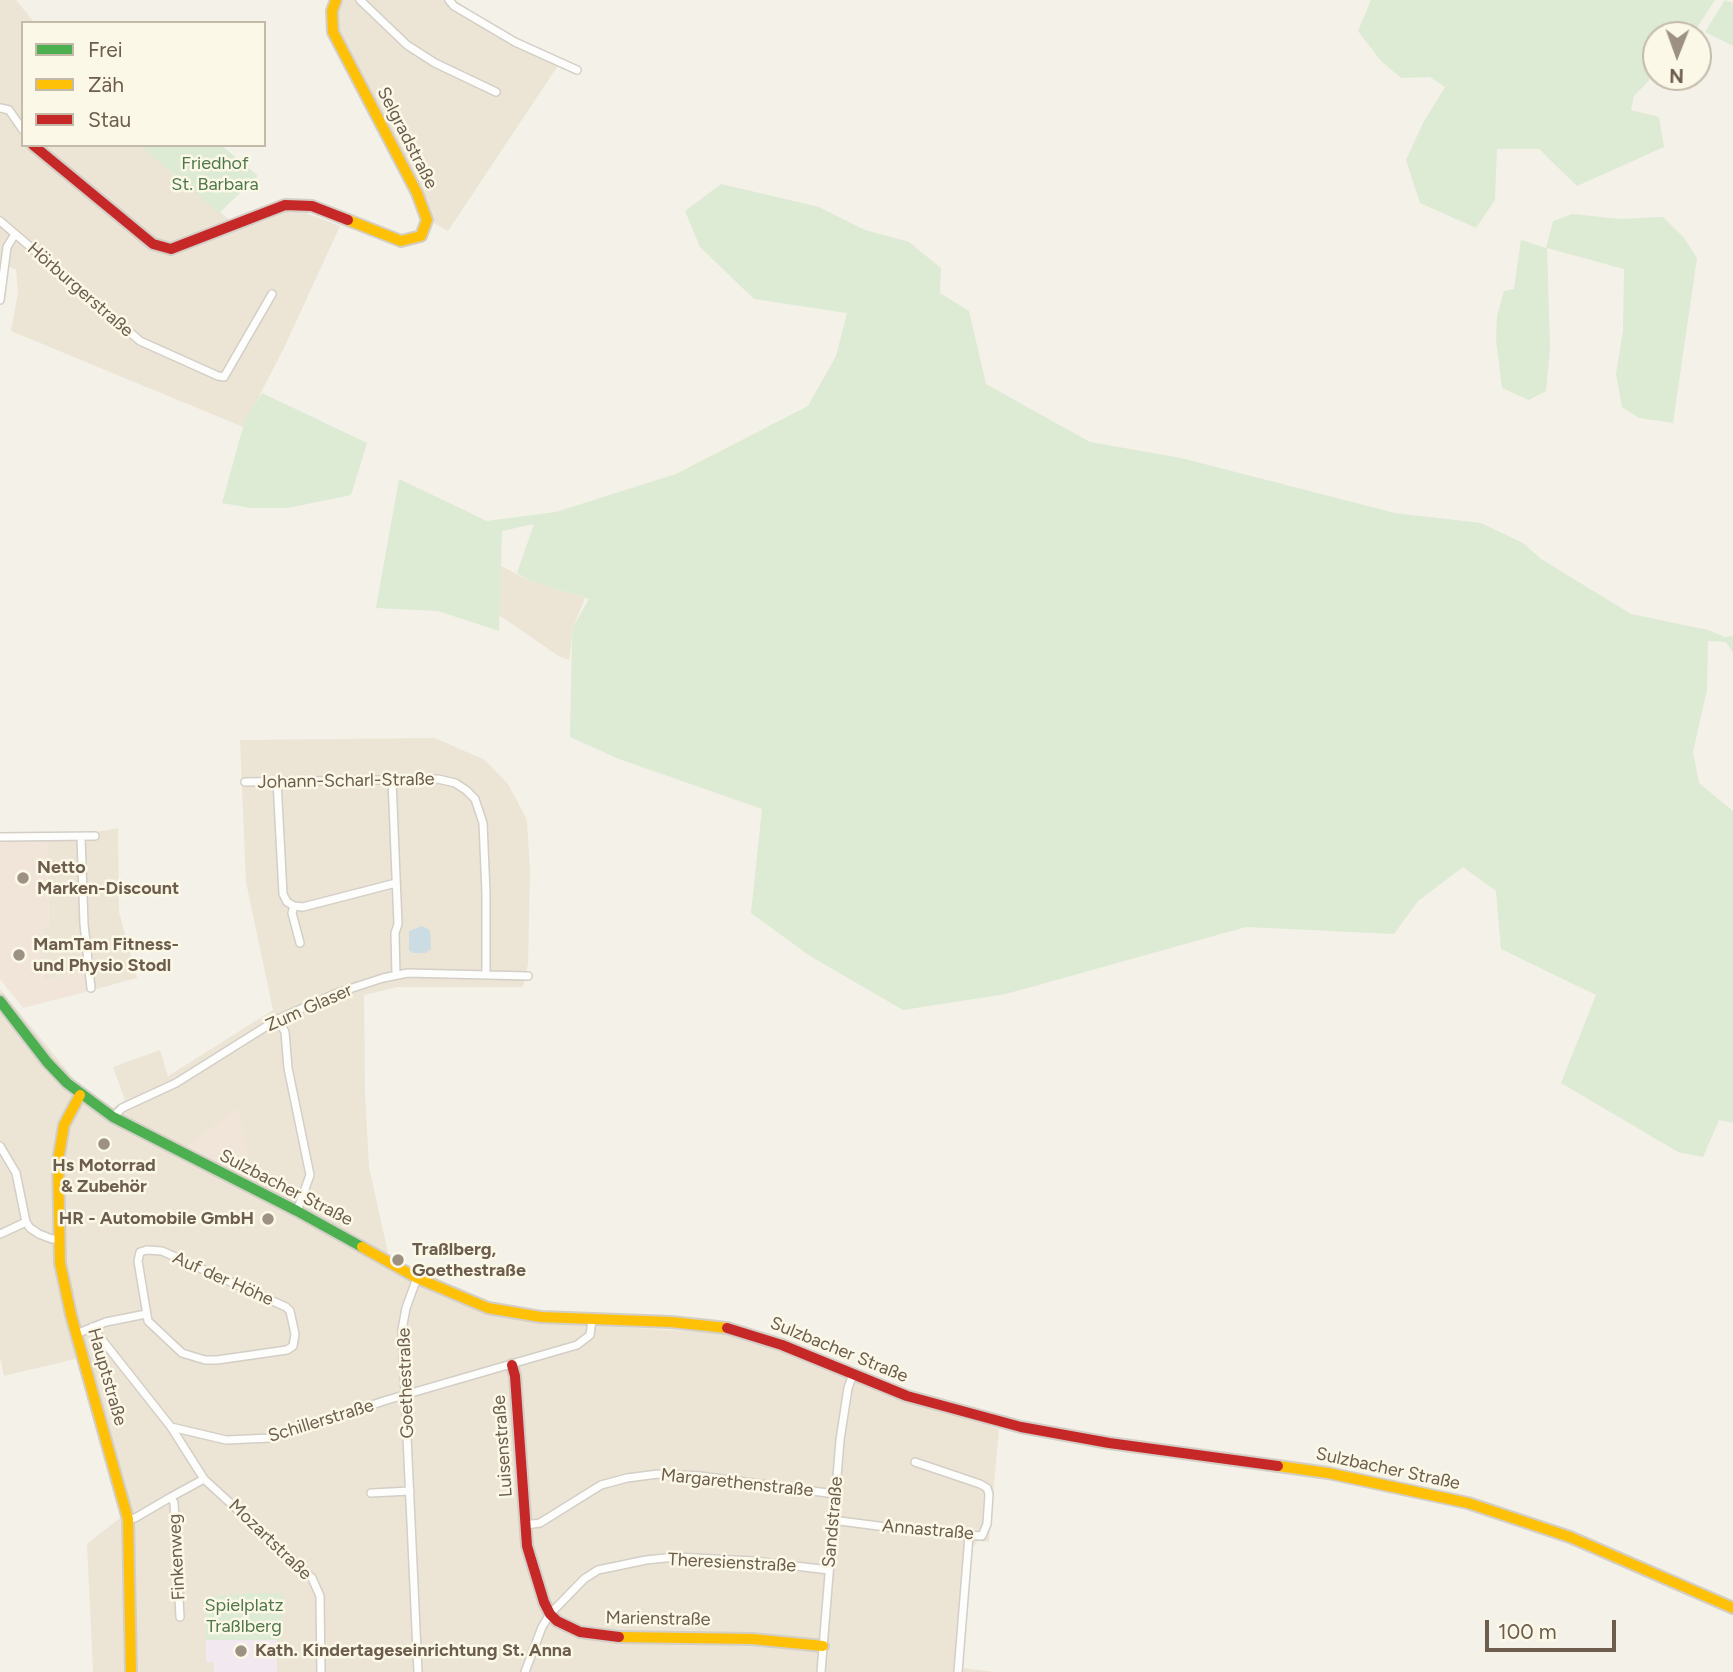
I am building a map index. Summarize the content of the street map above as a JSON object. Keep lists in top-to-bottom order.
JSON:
{
  "streets": {
    "main road": [
      "Selgradstraße",
      "Sulzbacher Straße",
      "Hauptstraße",
      "Luisenstraße",
      "Marienstraße"
    ],
    "street": [
      "Hörburgerstraße",
      "Johann-Scharl-Straße",
      "Zum Glaser",
      "Auf der Höhe",
      "Goethestraße",
      "Schillerstraße",
      "Margarethenstraße",
      "Sandstraße",
      "Annastraße",
      "Mozartstraße",
      "Finkenweg",
      "Theresienstraße"
    ]
  },
  "crossings": [
    ["Johann-Scharl-Straße", "Zum Glaser"],
    ["Zum Glaser", "Sulzbacher Straße"],
    ["Sulzbacher Straße", "Hauptstraße"],
    ["Sulzbacher Straße", "Goethestraße"],
    ["Sulzbacher Straße", "Schillerstraße"],
    ["Sulzbacher Straße", "Sandstraße"],
    ["Hauptstraße", "Finkenweg"],
    ["Goethestraße", "Schillerstraße"],
    ["Schillerstraße", "Luisenstraße"],
    ["Schillerstraße", "Mozartstraße"],
    ["Luisenstraße", "Margarethenstraße"],
    ["Margarethenstraße", "Sandstraße"],
    ["Sandstraße", "Annastraße"],
    ["Sandstraße", "Theresienstraße"],
    ["Sandstraße", "Marienstraße"],
    ["Mozartstraße", "Finkenweg"],
    ["Theresienstraße", "Marienstraße"]
  ],
  "parks": ["Friedhof St. Barbara", "Spielplatz Traßlberg"],
  "places": [
    "Netto Marken-Discount",
    "MamTam Fitness- und Physio Stodl",
    "Hs Motorrad & Zubehör",
    "HR - Automobile GmbH",
    "Traßlberg, Goethestraße",
    "Kath. Kindertageseinrichtung St. Anna"
  ],
  "legend": ["Frei", "Zäh", "Stau"],
  "scale_bar": "100 m",
  "north": "bottom"
}
